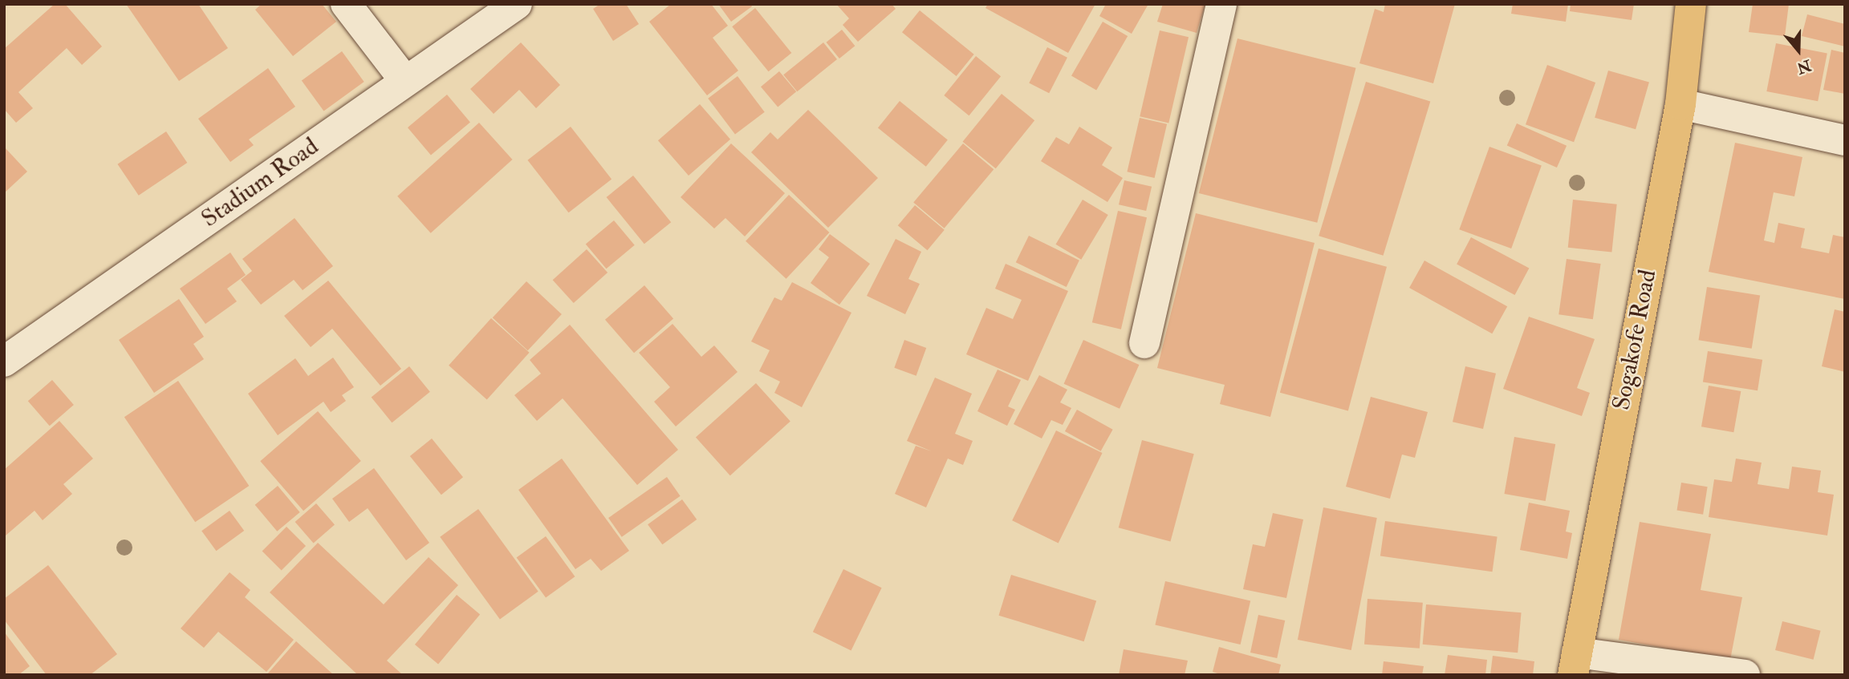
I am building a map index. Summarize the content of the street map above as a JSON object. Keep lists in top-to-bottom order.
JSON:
{
  "streets": {
    "main road": ["Sogakofe Road"],
    "street": ["Stadium Road"]
  },
  "north": "bottom"
}
